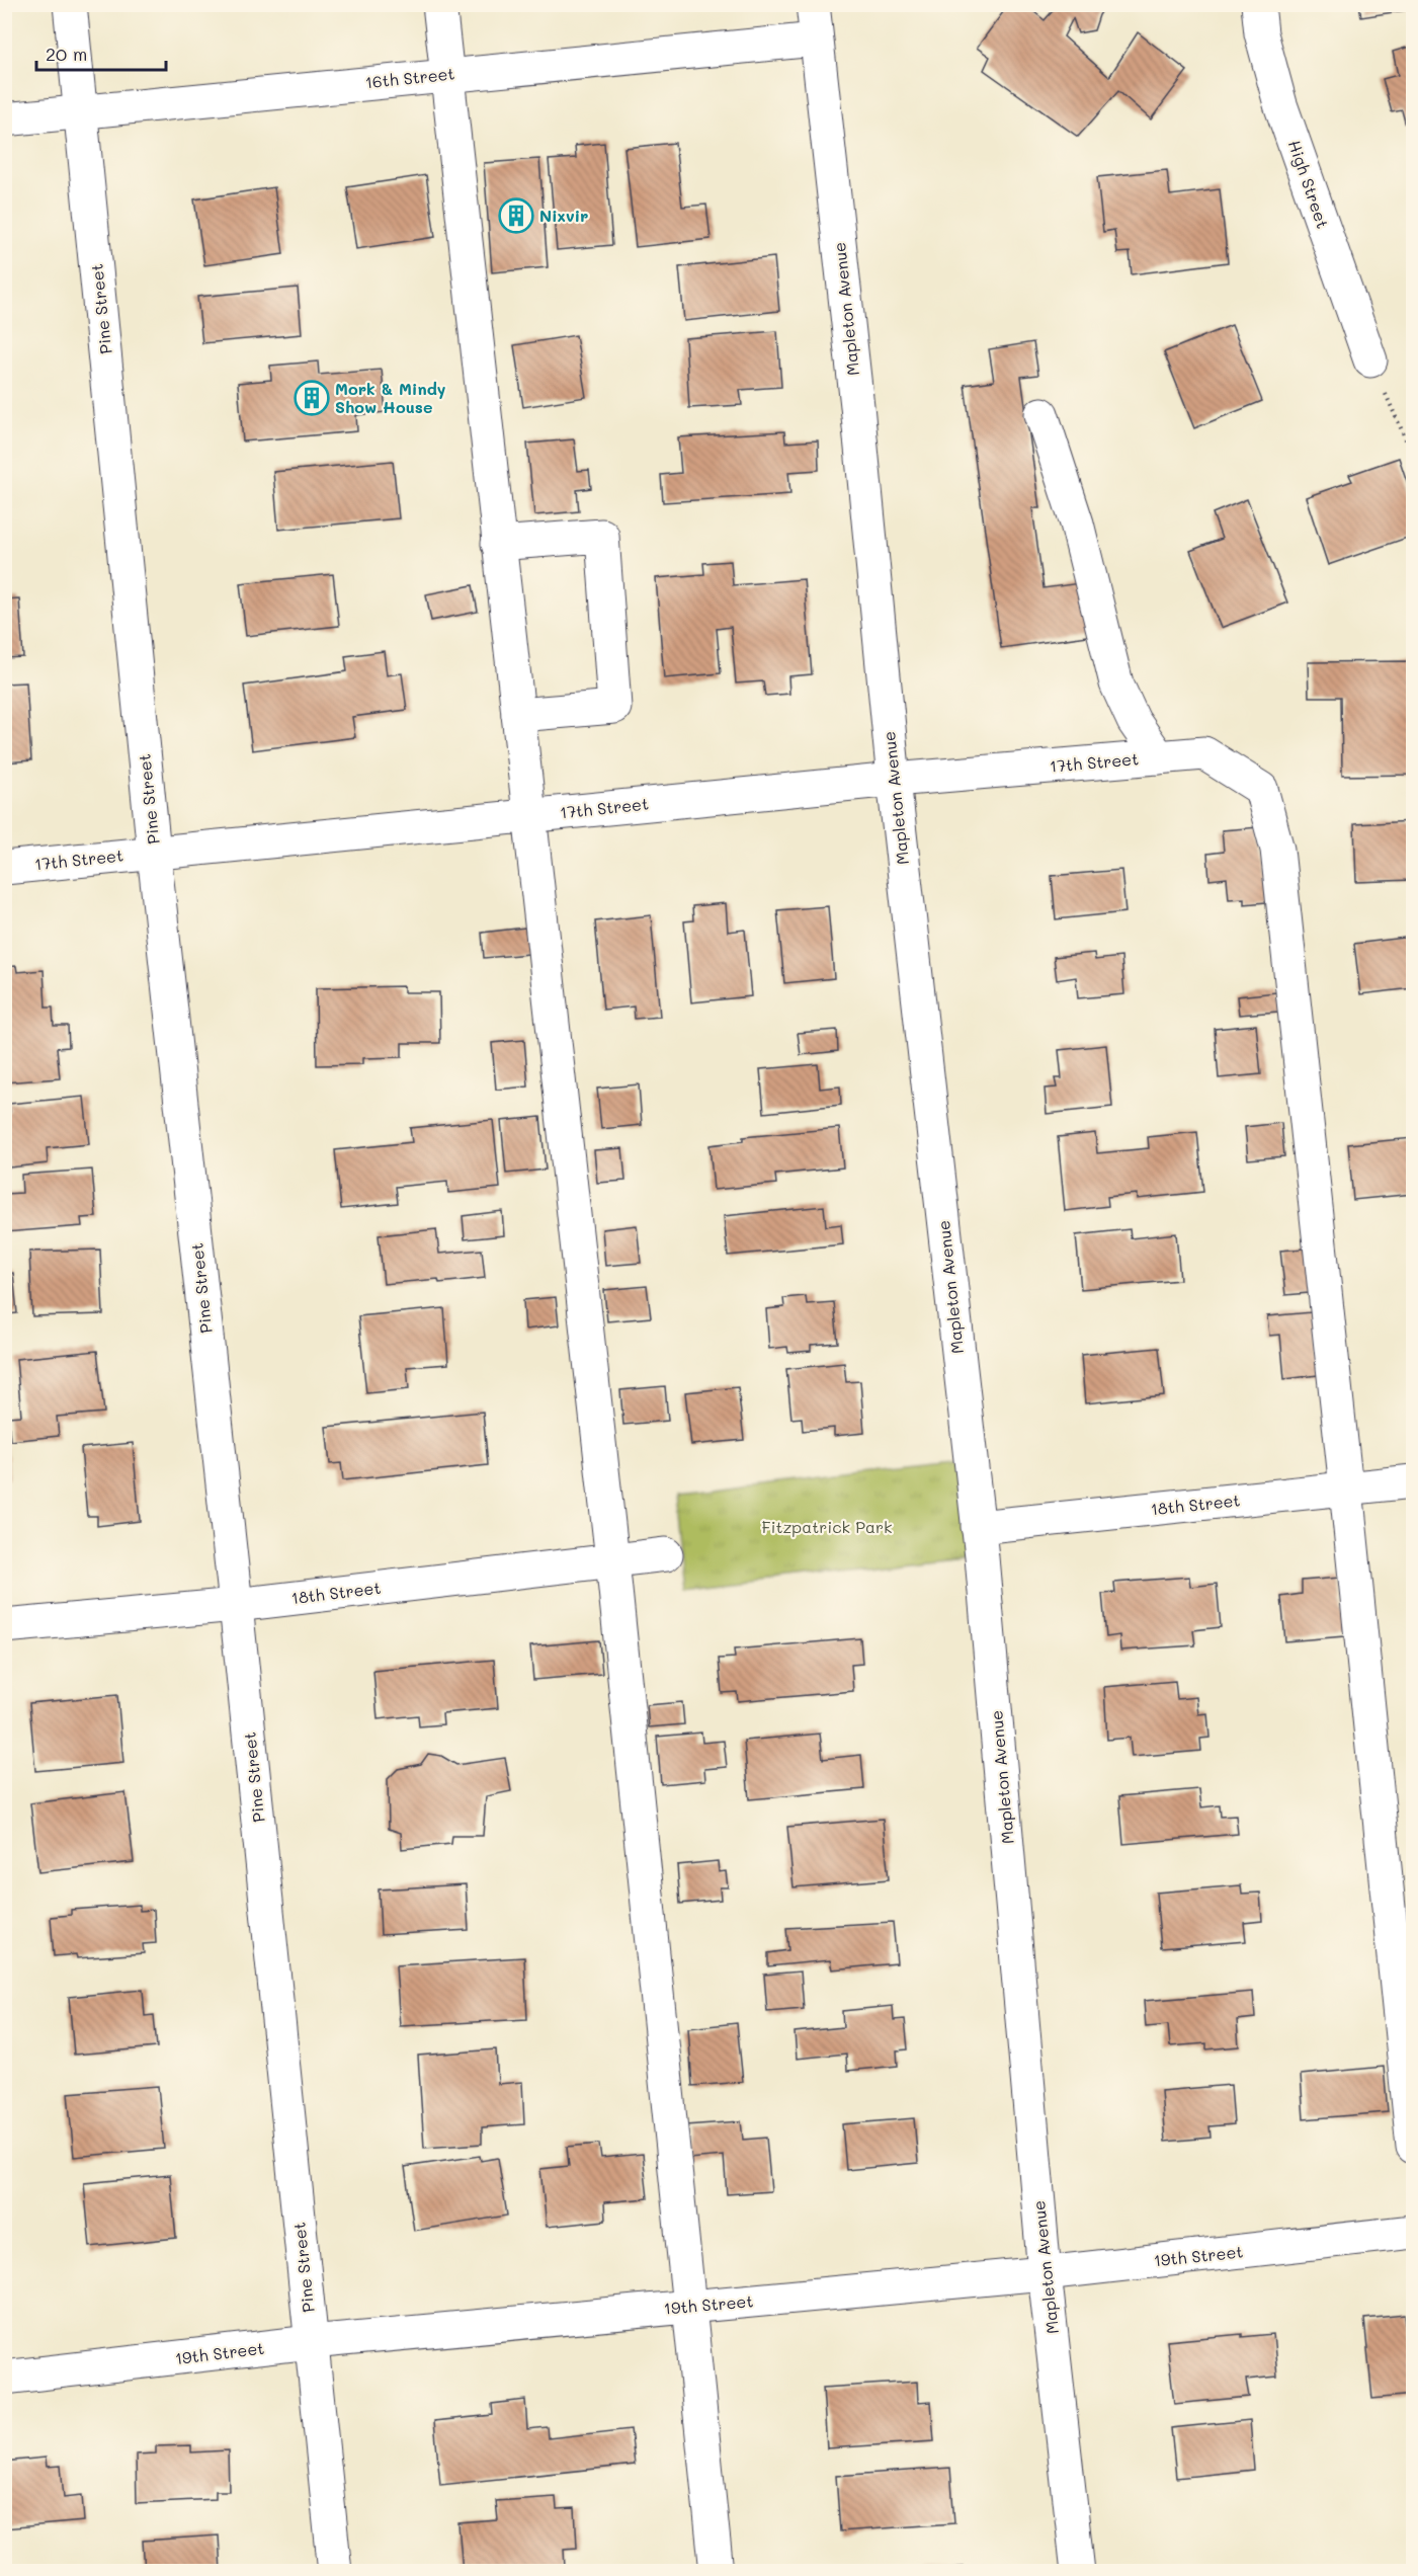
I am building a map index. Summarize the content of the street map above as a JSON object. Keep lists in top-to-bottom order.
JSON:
{
  "streets": {
    "street": [
      "16th Street",
      "High Street",
      "Pine Street",
      "Mapleton Avenue",
      "17th Street",
      "18th Street",
      "19th Street"
    ]
  },
  "crossings": [
    ["16th Street", "Pine Street"],
    ["16th Street", "Mapleton Avenue"],
    ["Pine Street", "17th Street"],
    ["Pine Street", "18th Street"],
    ["Pine Street", "19th Street"],
    ["Mapleton Avenue", "17th Street"],
    ["Mapleton Avenue", "18th Street"],
    ["Mapleton Avenue", "19th Street"],
    ["17th Street", "18th Street"]
  ],
  "parks": ["Fitzpatrick Park"],
  "places": {
    "building": ["Nixvir", "Mork & Mindy Show House"]
  },
  "scale_bar": "20 m"
}
